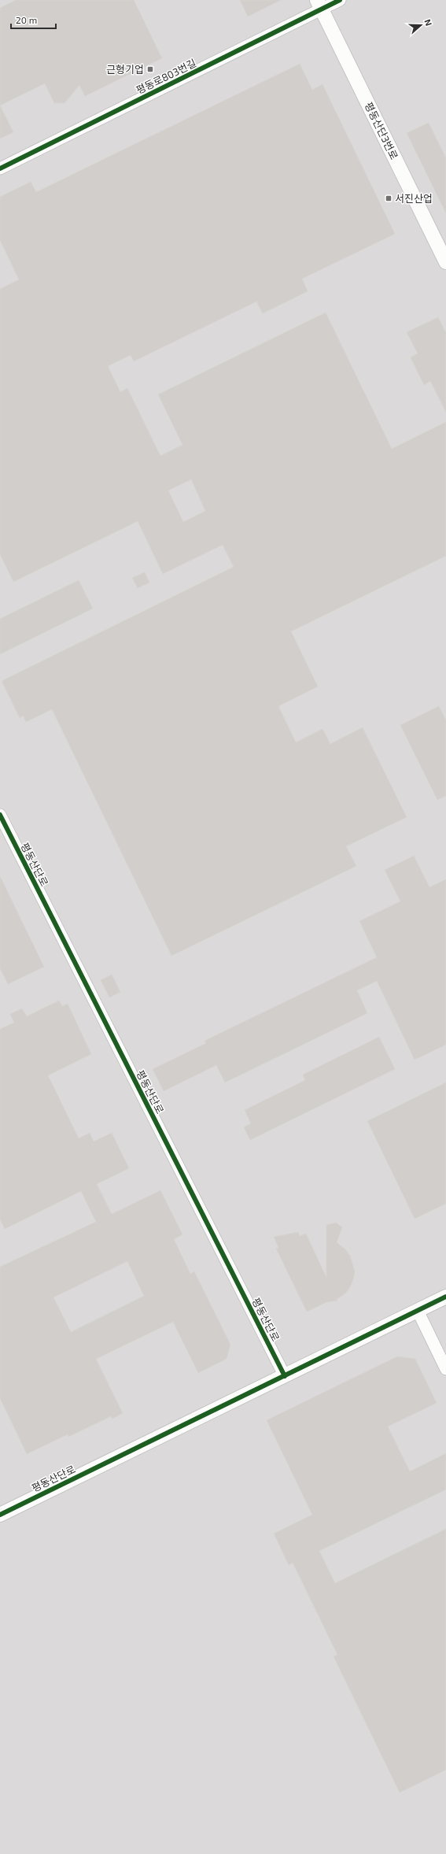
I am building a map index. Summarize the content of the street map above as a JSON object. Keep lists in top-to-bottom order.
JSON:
{
  "streets": {
    "street": ["평동로803번길", "평동산단3번로", "평동산단로"]
  },
  "crossings": [
    ["평동로803번길", "평동산단3번로"]
  ],
  "places": {
    "transit": ["근형기업", "서진산업"]
  },
  "scale_bar": "20 m",
  "north": "right"
}
